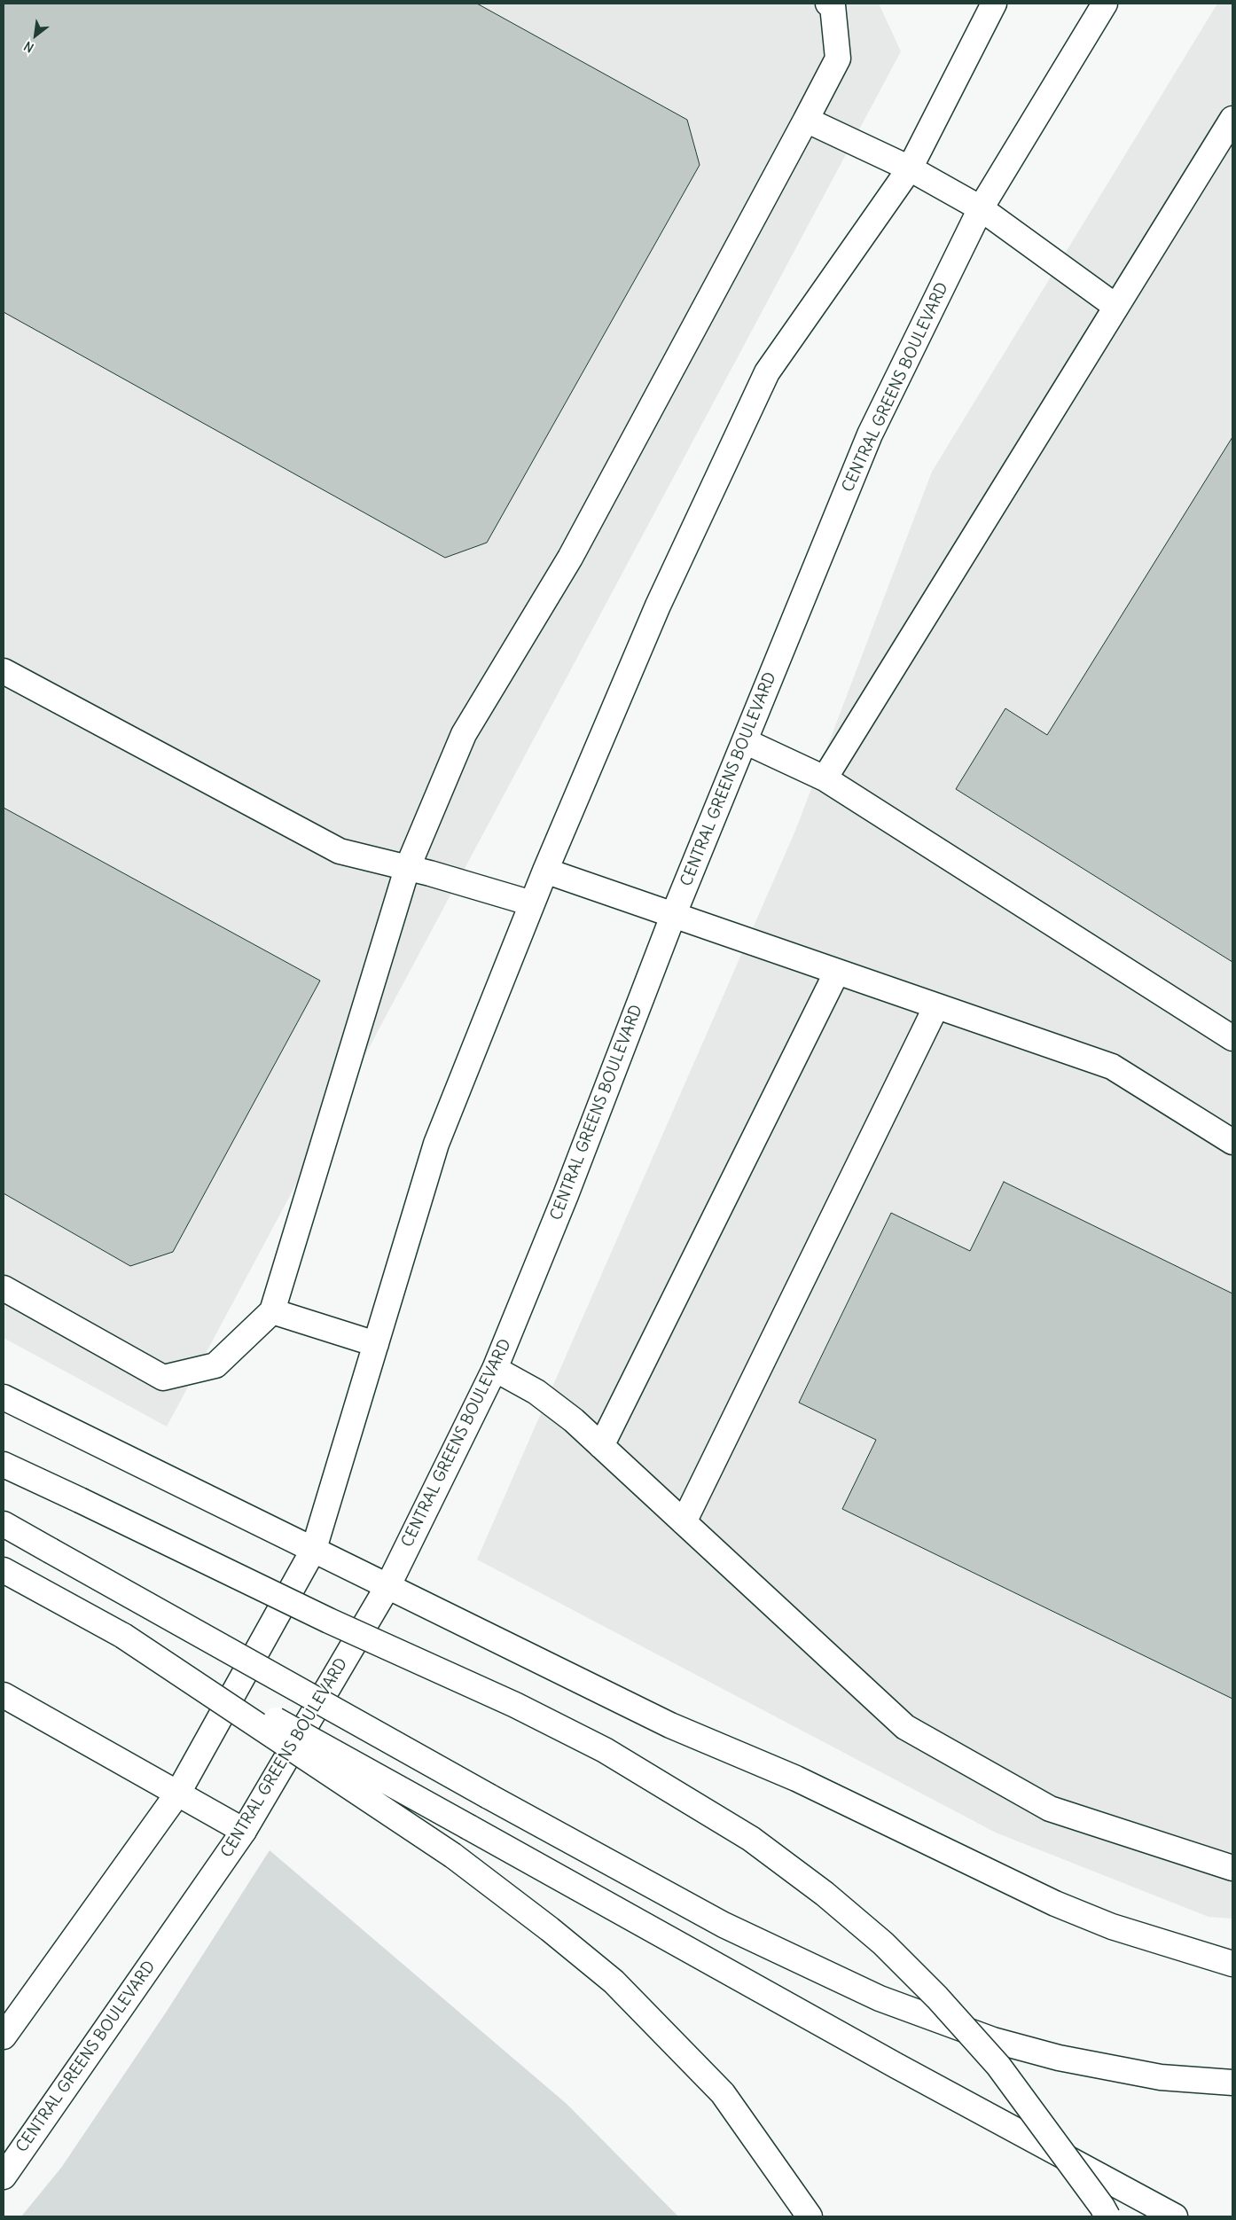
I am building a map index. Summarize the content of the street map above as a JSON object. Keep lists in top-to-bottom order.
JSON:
{
  "streets": {
    "main road": ["CENTRAL GREENS BOULEVARD"]
  },
  "north": "bottom left"
}
